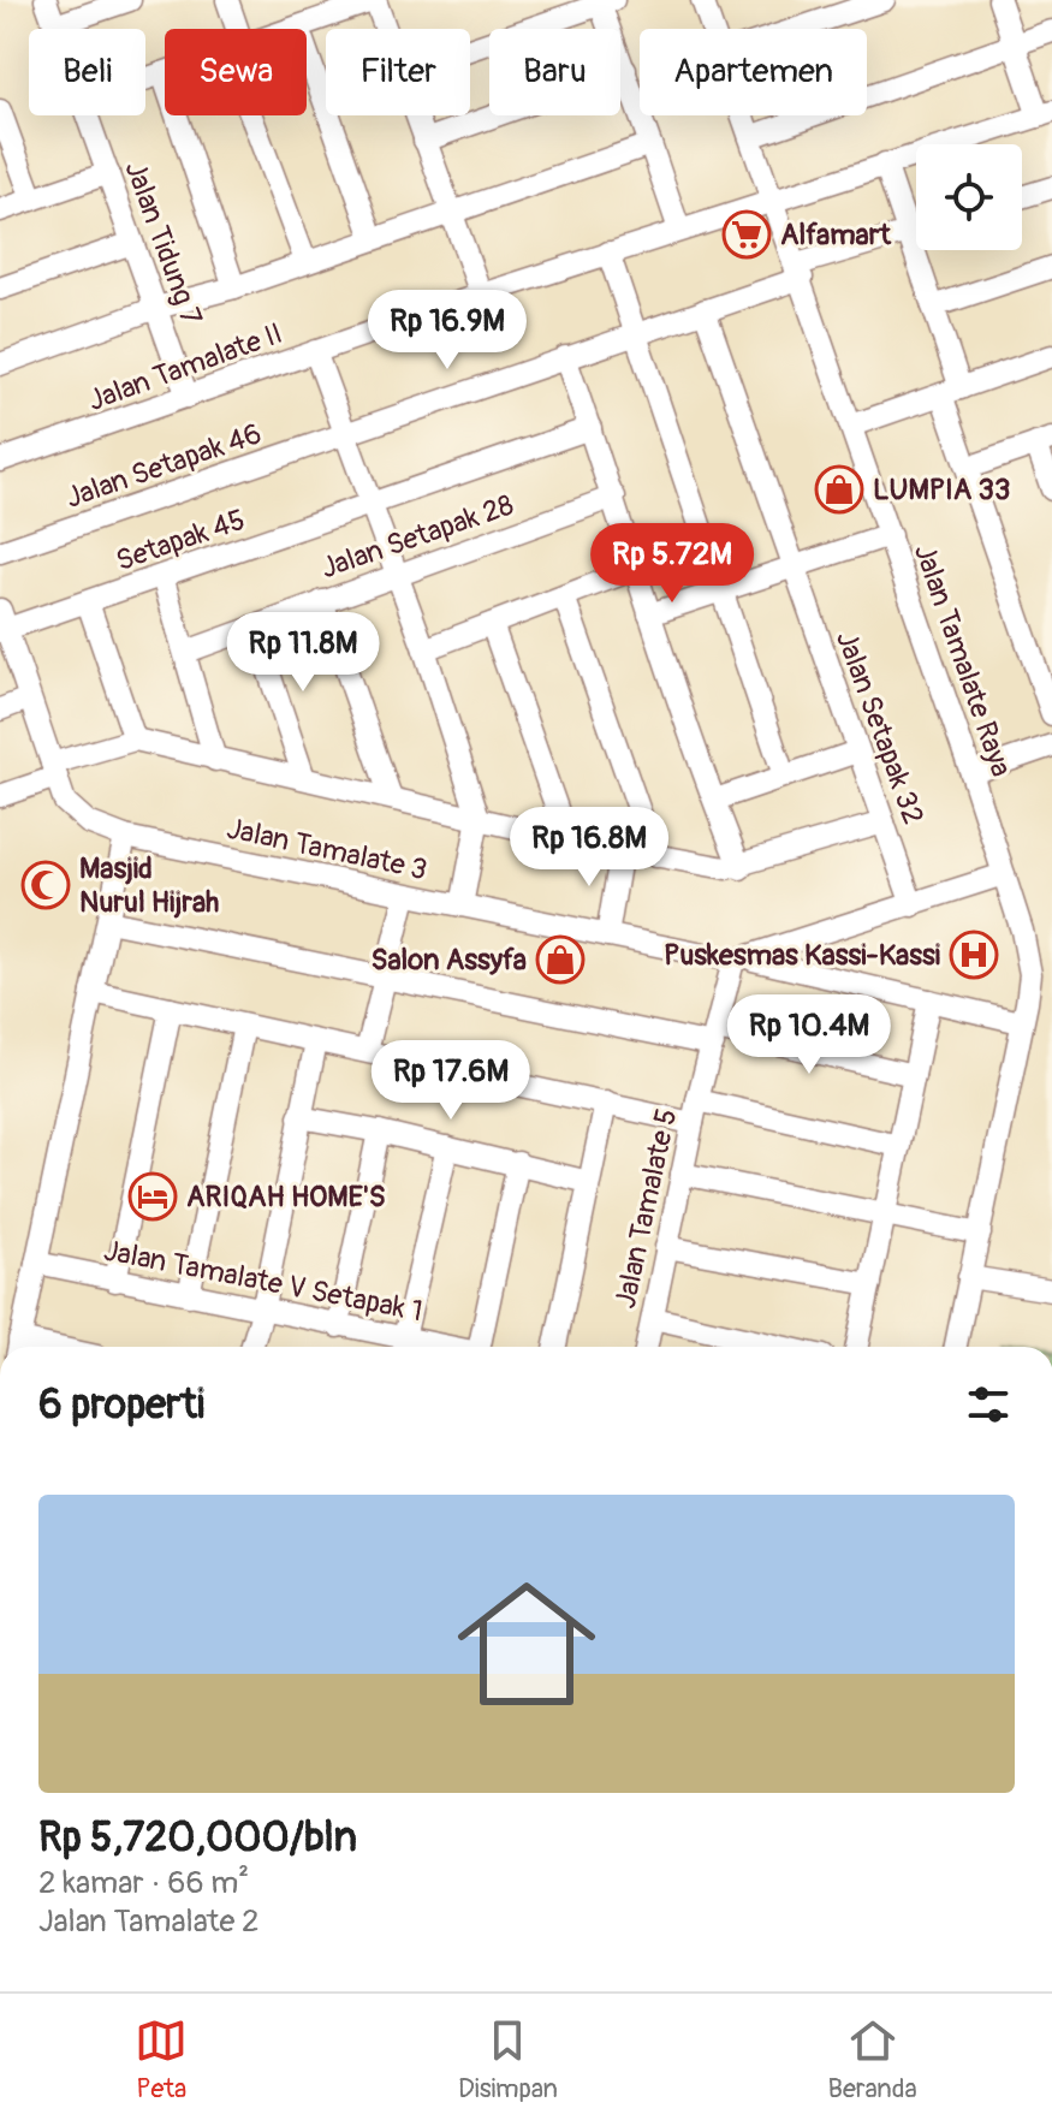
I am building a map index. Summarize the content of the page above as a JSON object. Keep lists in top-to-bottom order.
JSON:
{
  "streets": {
    "street": [
      "Jalan Tidung 7",
      "Jalan Tamalate II",
      "Jalan Setapak 46",
      "Jalan Setapak 28",
      "Setapak 45",
      "Jalan Tamalate Raya",
      "Jalan Setapak 32",
      "Jalan Tamalate 3",
      "Jalan Tamalate 5",
      "Jalan Tamalate V Setapak 1"
    ]
  },
  "crossings": [
    ["Jalan Tidung 7", "Jalan Tamalate II"],
    ["Jalan Tamalate II", "Jalan Tamalate Raya"],
    ["Jalan Setapak 46", "Jalan Tamalate Raya"],
    ["Jalan Setapak 46", "Jalan Setapak 32"],
    ["Setapak 45", "Jalan Tamalate 3"],
    ["Jalan Tamalate Raya", "Jalan Tamalate 3"],
    ["Jalan Setapak 32", "Jalan Tamalate 3"],
    ["Jalan Tamalate 3", "Jalan Tamalate 5"]
  ],
  "places": {
    "supermarket": ["Alfamart"],
    "shop": ["LUMPIA 33", "Salon Assyfa"],
    "mosque": ["Masjid Nurul Hijrah"],
    "hospital": ["Puskesmas Kassi-Kassi"],
    "hotel": ["ARIQAH HOME'S"]
  },
  "page": {
    "chip": [
      "Beli",
      "Sewa",
      "Filter",
      "Baru",
      "Apartemen"
    ],
    "price": [
      "Rp 16.9M",
      "Rp 5.72M",
      "Rp 11.8M",
      "Rp 16.8M",
      "Rp 10.4M",
      "Rp 17.6M"
    ],
    "heading": "6 properti",
    "list": [
      {
        "name": "Rp 5,720,000/bln",
        "note": "2 kamar · 66 m² · Jalan Tamalate 2"
      }
    ],
    "tabs": ["Peta", "Disimpan", "Beranda"]
  }
}
